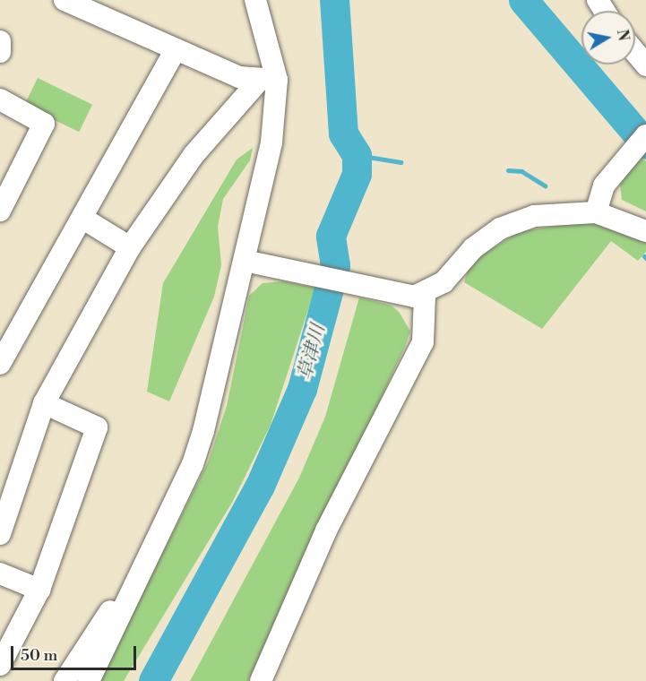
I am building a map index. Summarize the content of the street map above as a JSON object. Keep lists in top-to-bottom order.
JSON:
{
  "water": ["草津川"],
  "scale_bar": "50 m",
  "north": "right"
}
